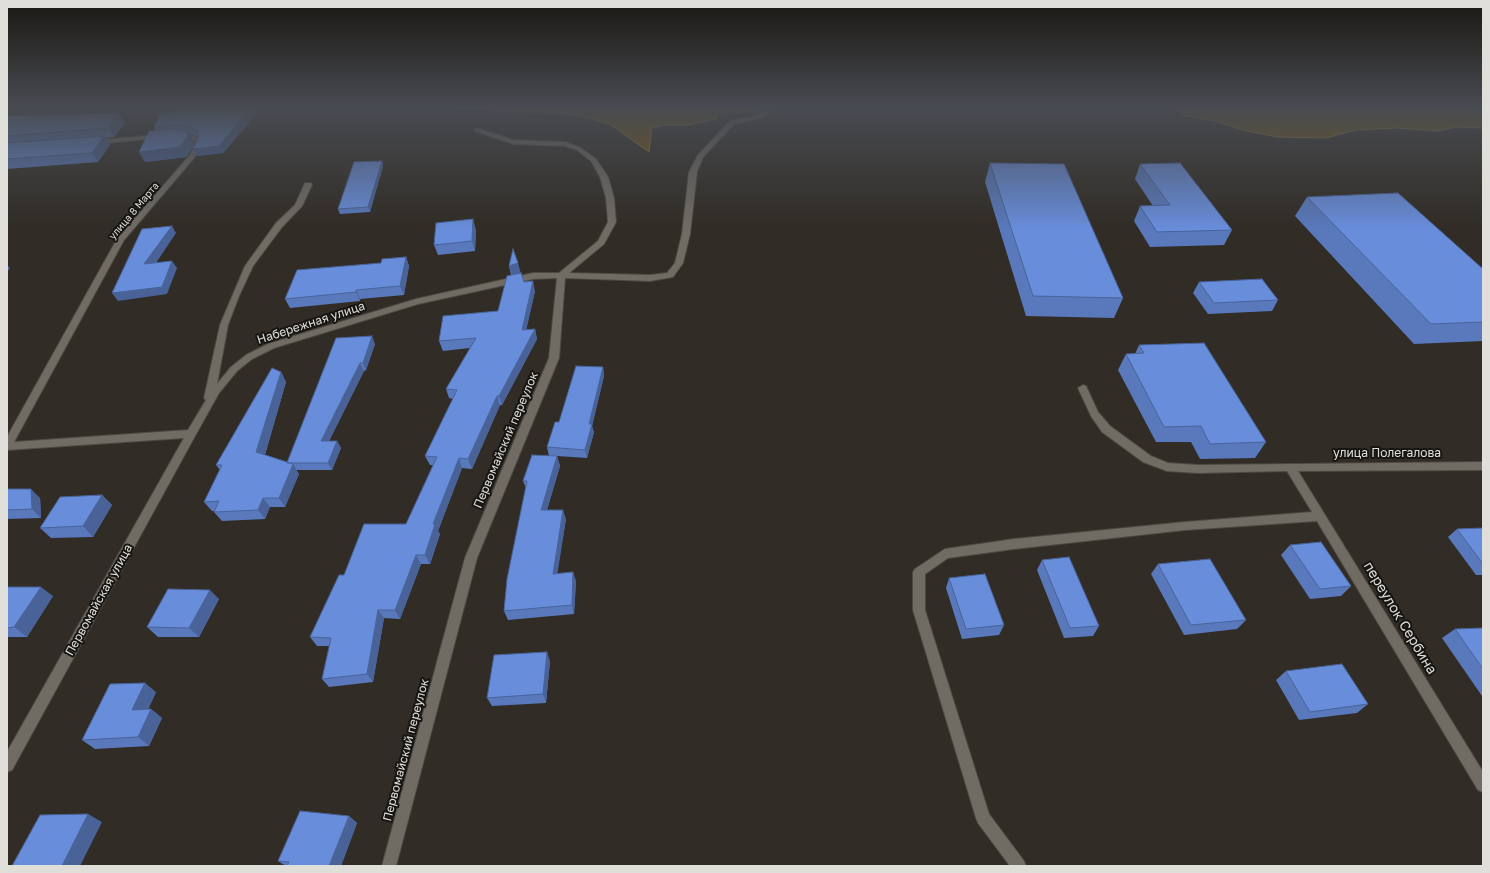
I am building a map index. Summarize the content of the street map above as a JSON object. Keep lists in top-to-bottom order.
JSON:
{
  "streets": {
    "street": [
      "улица 8 Марта",
      "Набережная улица",
      "Первомайский переулок",
      "улица Полегалова",
      "Первомайская улица",
      "переулок Сербина"
    ]
  },
  "crossings": [
    ["Набережная улица", "Первомайский переулок"],
    ["Набережная улица", "Первомайская улица"],
    ["улица Полегалова", "переулок Сербина"]
  ]
}
